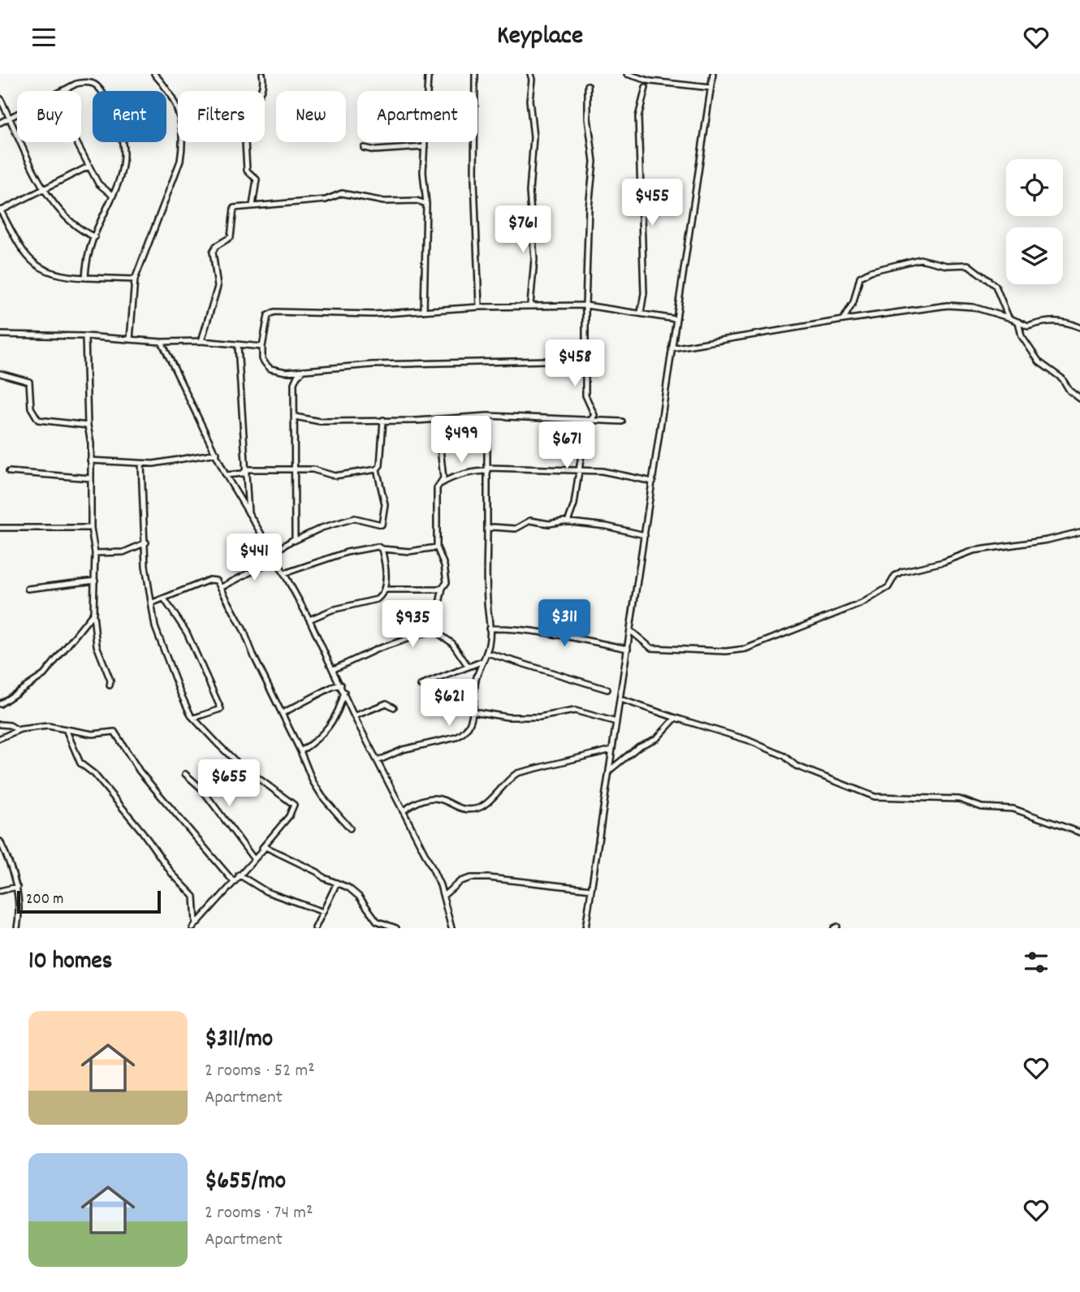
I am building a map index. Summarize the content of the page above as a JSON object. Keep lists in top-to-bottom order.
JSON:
{
  "scale_bar": "200 m",
  "page": {
    "header": "Keyplace",
    "chip": [
      "Buy",
      "Rent",
      "Filters",
      "New",
      "Apartment"
    ],
    "price": [
      "$455",
      "$761",
      "$458",
      "$499",
      "$671",
      "$441",
      "$311",
      "$935",
      "$621",
      "$655"
    ],
    "scale": "200 m",
    "heading": "10 homes",
    "list": [
      {
        "name": "$311/mo",
        "note": "2 rooms · 52 m² · Apartment"
      },
      {
        "name": "$655/mo",
        "note": "2 rooms · 74 m² · Apartment"
      }
    ]
  }
}
